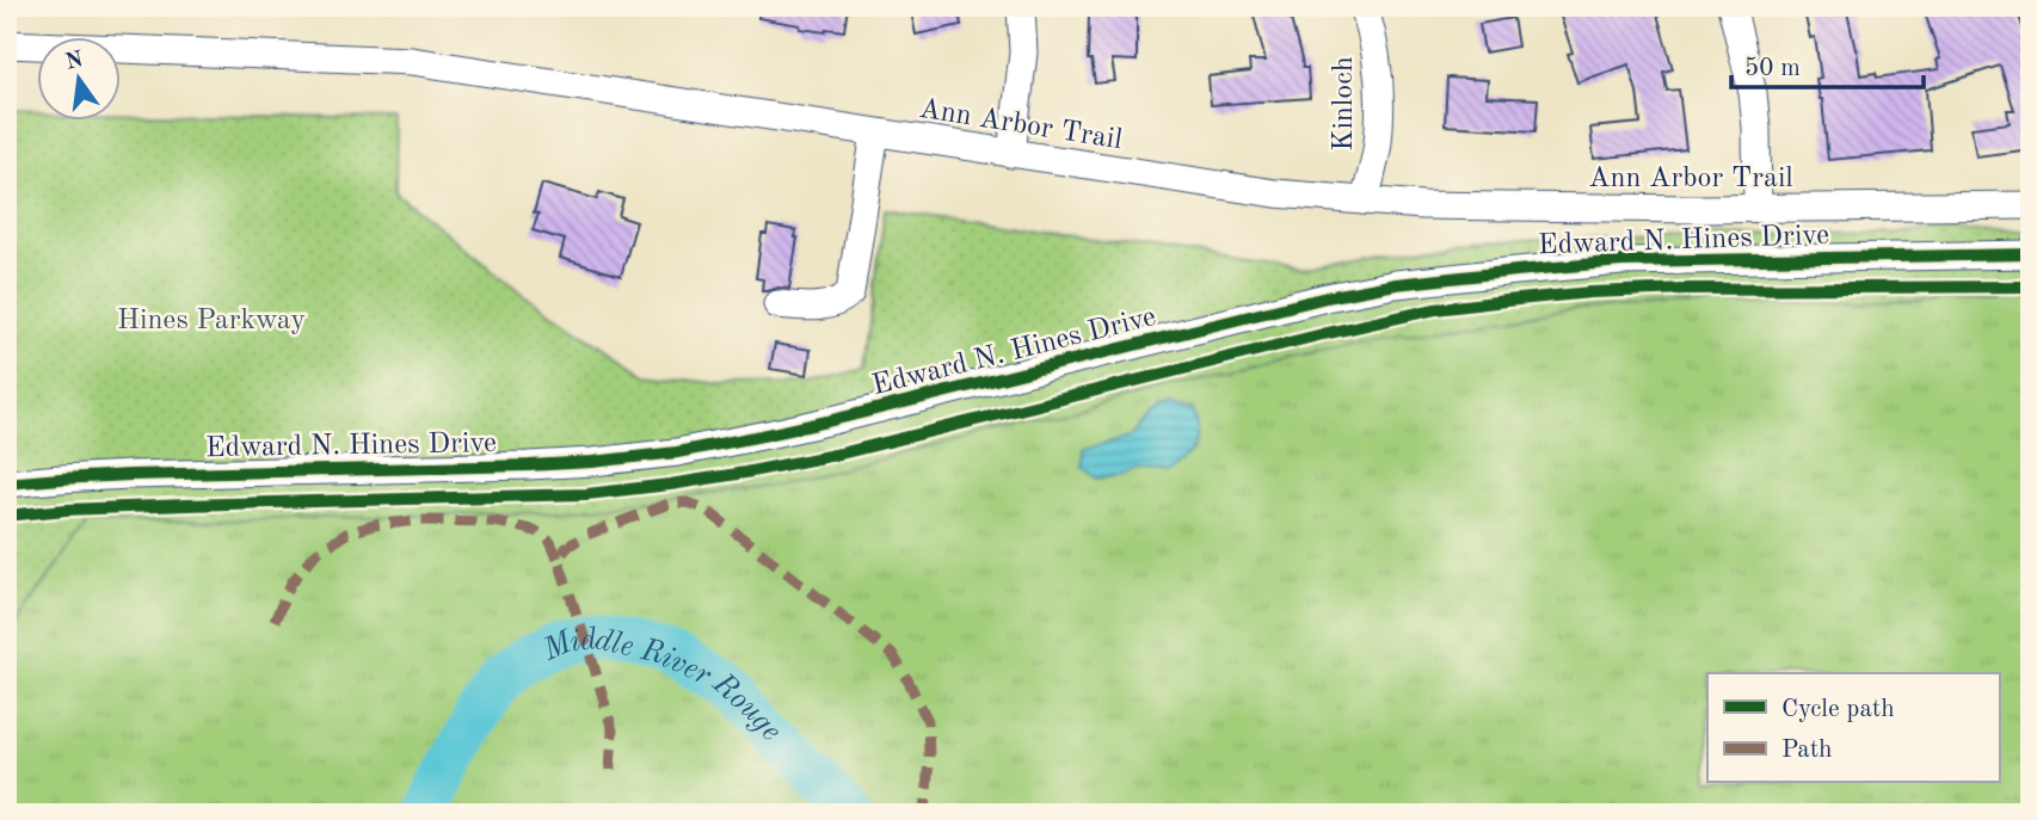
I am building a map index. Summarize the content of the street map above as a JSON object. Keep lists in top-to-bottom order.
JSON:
{
  "streets": {
    "street": ["Kinloch", "Ann Arbor Trail", "Edward N. Hines Drive"]
  },
  "crossings": [
    ["Kinloch", "Ann Arbor Trail"]
  ],
  "water": ["Middle River Rouge"],
  "parks": ["Hines Parkway"],
  "legend": ["Cycle path", "Path"],
  "scale_bar": "50 m",
  "north": "top"
}
